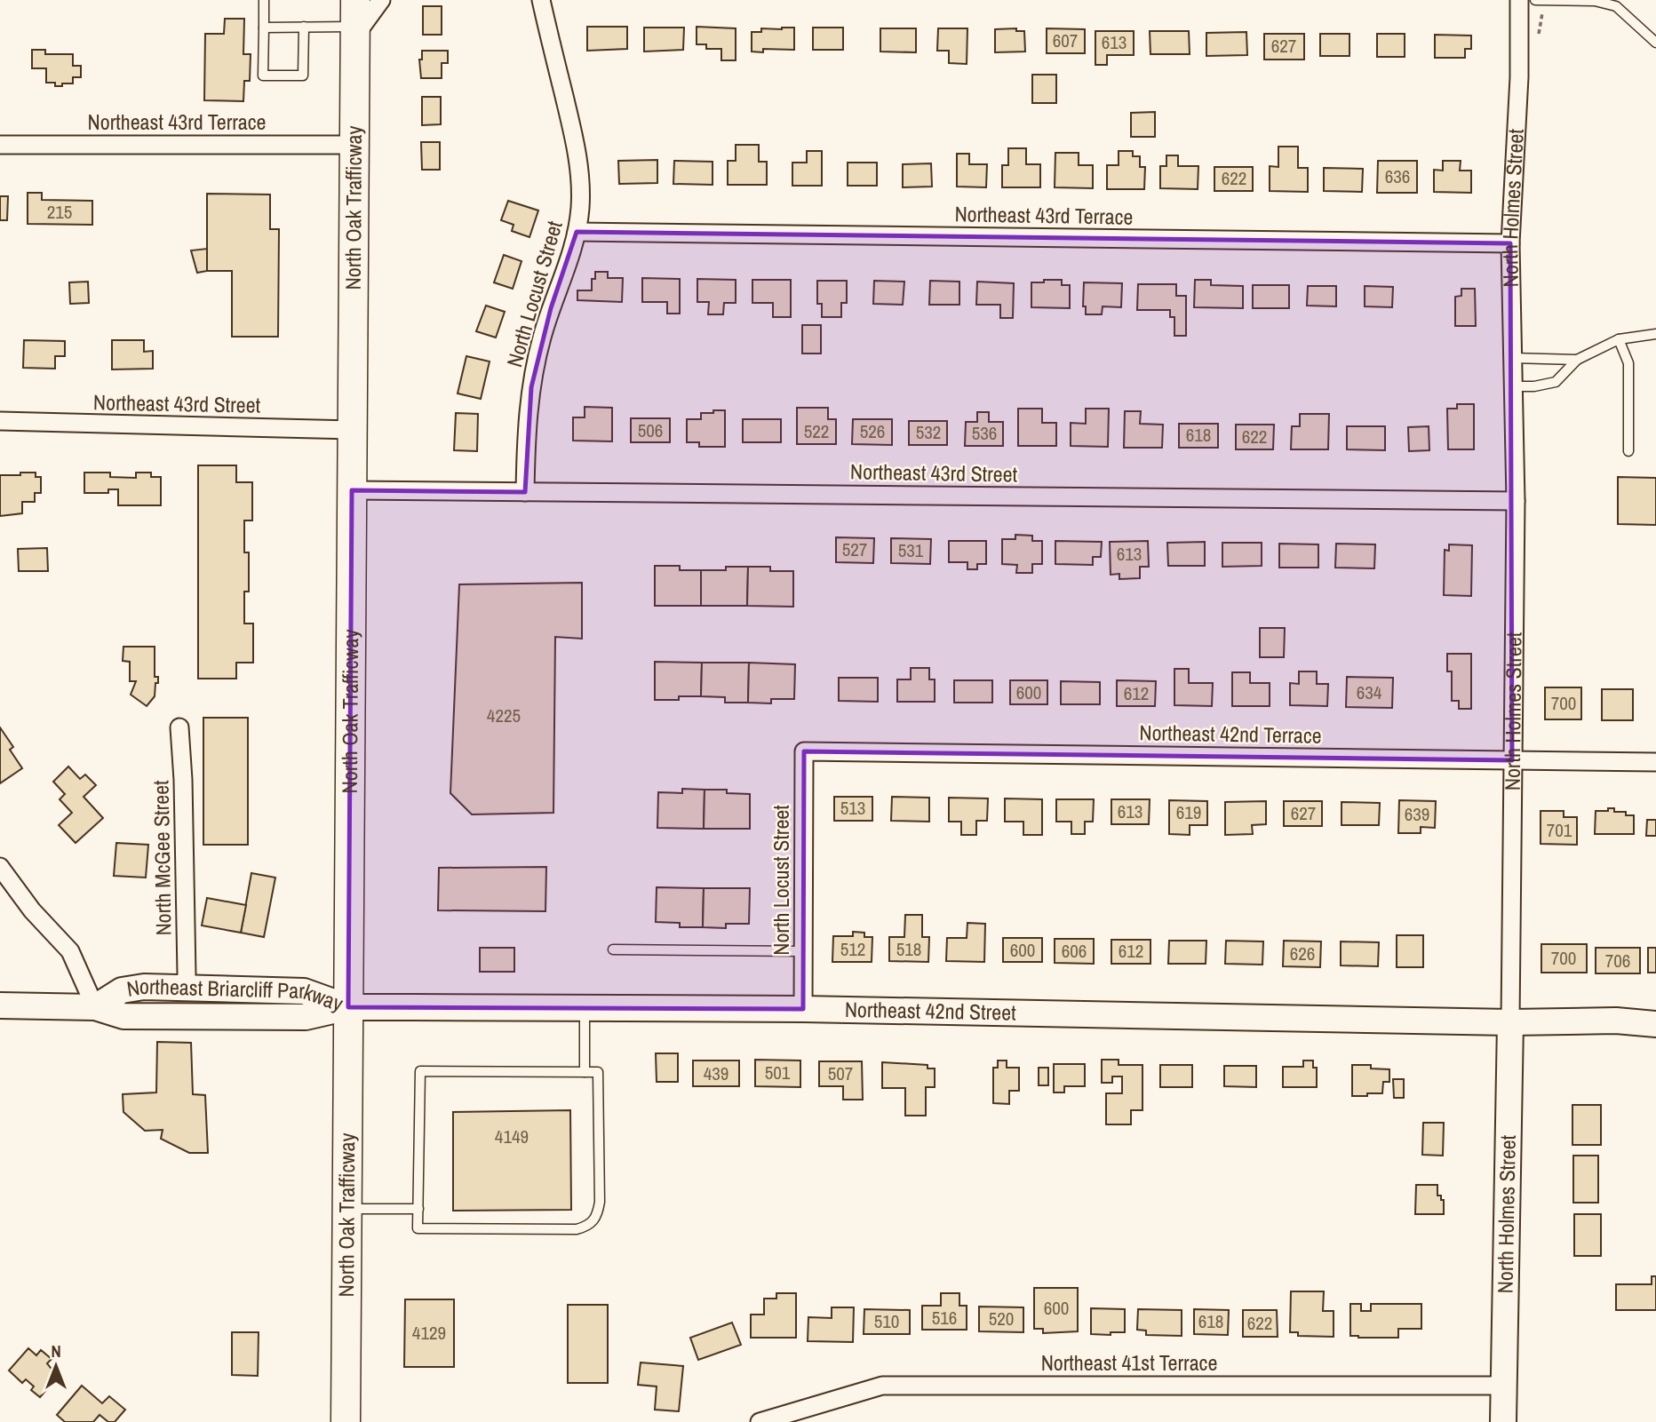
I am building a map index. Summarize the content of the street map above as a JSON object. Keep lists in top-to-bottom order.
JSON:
{
  "streets": {
    "main road": [
      "North Oak Trafficway",
      "North Holmes Street",
      "Northeast Briarcliff Parkway",
      "Northeast 42nd Street"
    ],
    "street": [
      "Northeast 43rd Terrace",
      "North Locust Street",
      "Northeast 43rd Street",
      "Northeast 42nd Terrace",
      "North McGee Street",
      "Northeast 41st Terrace"
    ]
  },
  "crossings": [
    ["Northeast 43rd Terrace", "North Oak Trafficway"],
    ["Northeast 43rd Terrace", "North Holmes Street"],
    ["Northeast 43rd Terrace", "North Locust Street"],
    ["North Oak Trafficway", "Northeast 43rd Street"],
    ["North Oak Trafficway", "Northeast Briarcliff Parkway"],
    ["North Oak Trafficway", "Northeast 42nd Street"],
    ["North Holmes Street", "Northeast 43rd Street"],
    ["North Holmes Street", "Northeast 42nd Terrace"],
    ["North Holmes Street", "Northeast 42nd Street"],
    ["North Holmes Street", "Northeast 41st Terrace"],
    ["North Locust Street", "Northeast 43rd Street"],
    ["North Locust Street", "Northeast 42nd Terrace"],
    ["North Locust Street", "Northeast 42nd Street"],
    ["North McGee Street", "Northeast Briarcliff Parkway"],
    ["Northeast Briarcliff Parkway", "Northeast 42nd Street"]
  ],
  "house_numbers": [
    "607",
    "613",
    "627",
    "636",
    "622",
    "215",
    "506",
    "522",
    "526",
    "532",
    "536",
    "618",
    "622",
    "527",
    "531",
    "613",
    "600",
    "634",
    "612",
    "700",
    "4225",
    "513",
    "613",
    "619",
    "627",
    "639",
    "701",
    "512",
    "518",
    "600",
    "606",
    "612",
    "626",
    "700",
    "706",
    "501",
    "439",
    "507",
    "4149",
    "600",
    "516",
    "520",
    "510",
    "618",
    "622",
    "4129"
  ],
  "north": "top"
}
